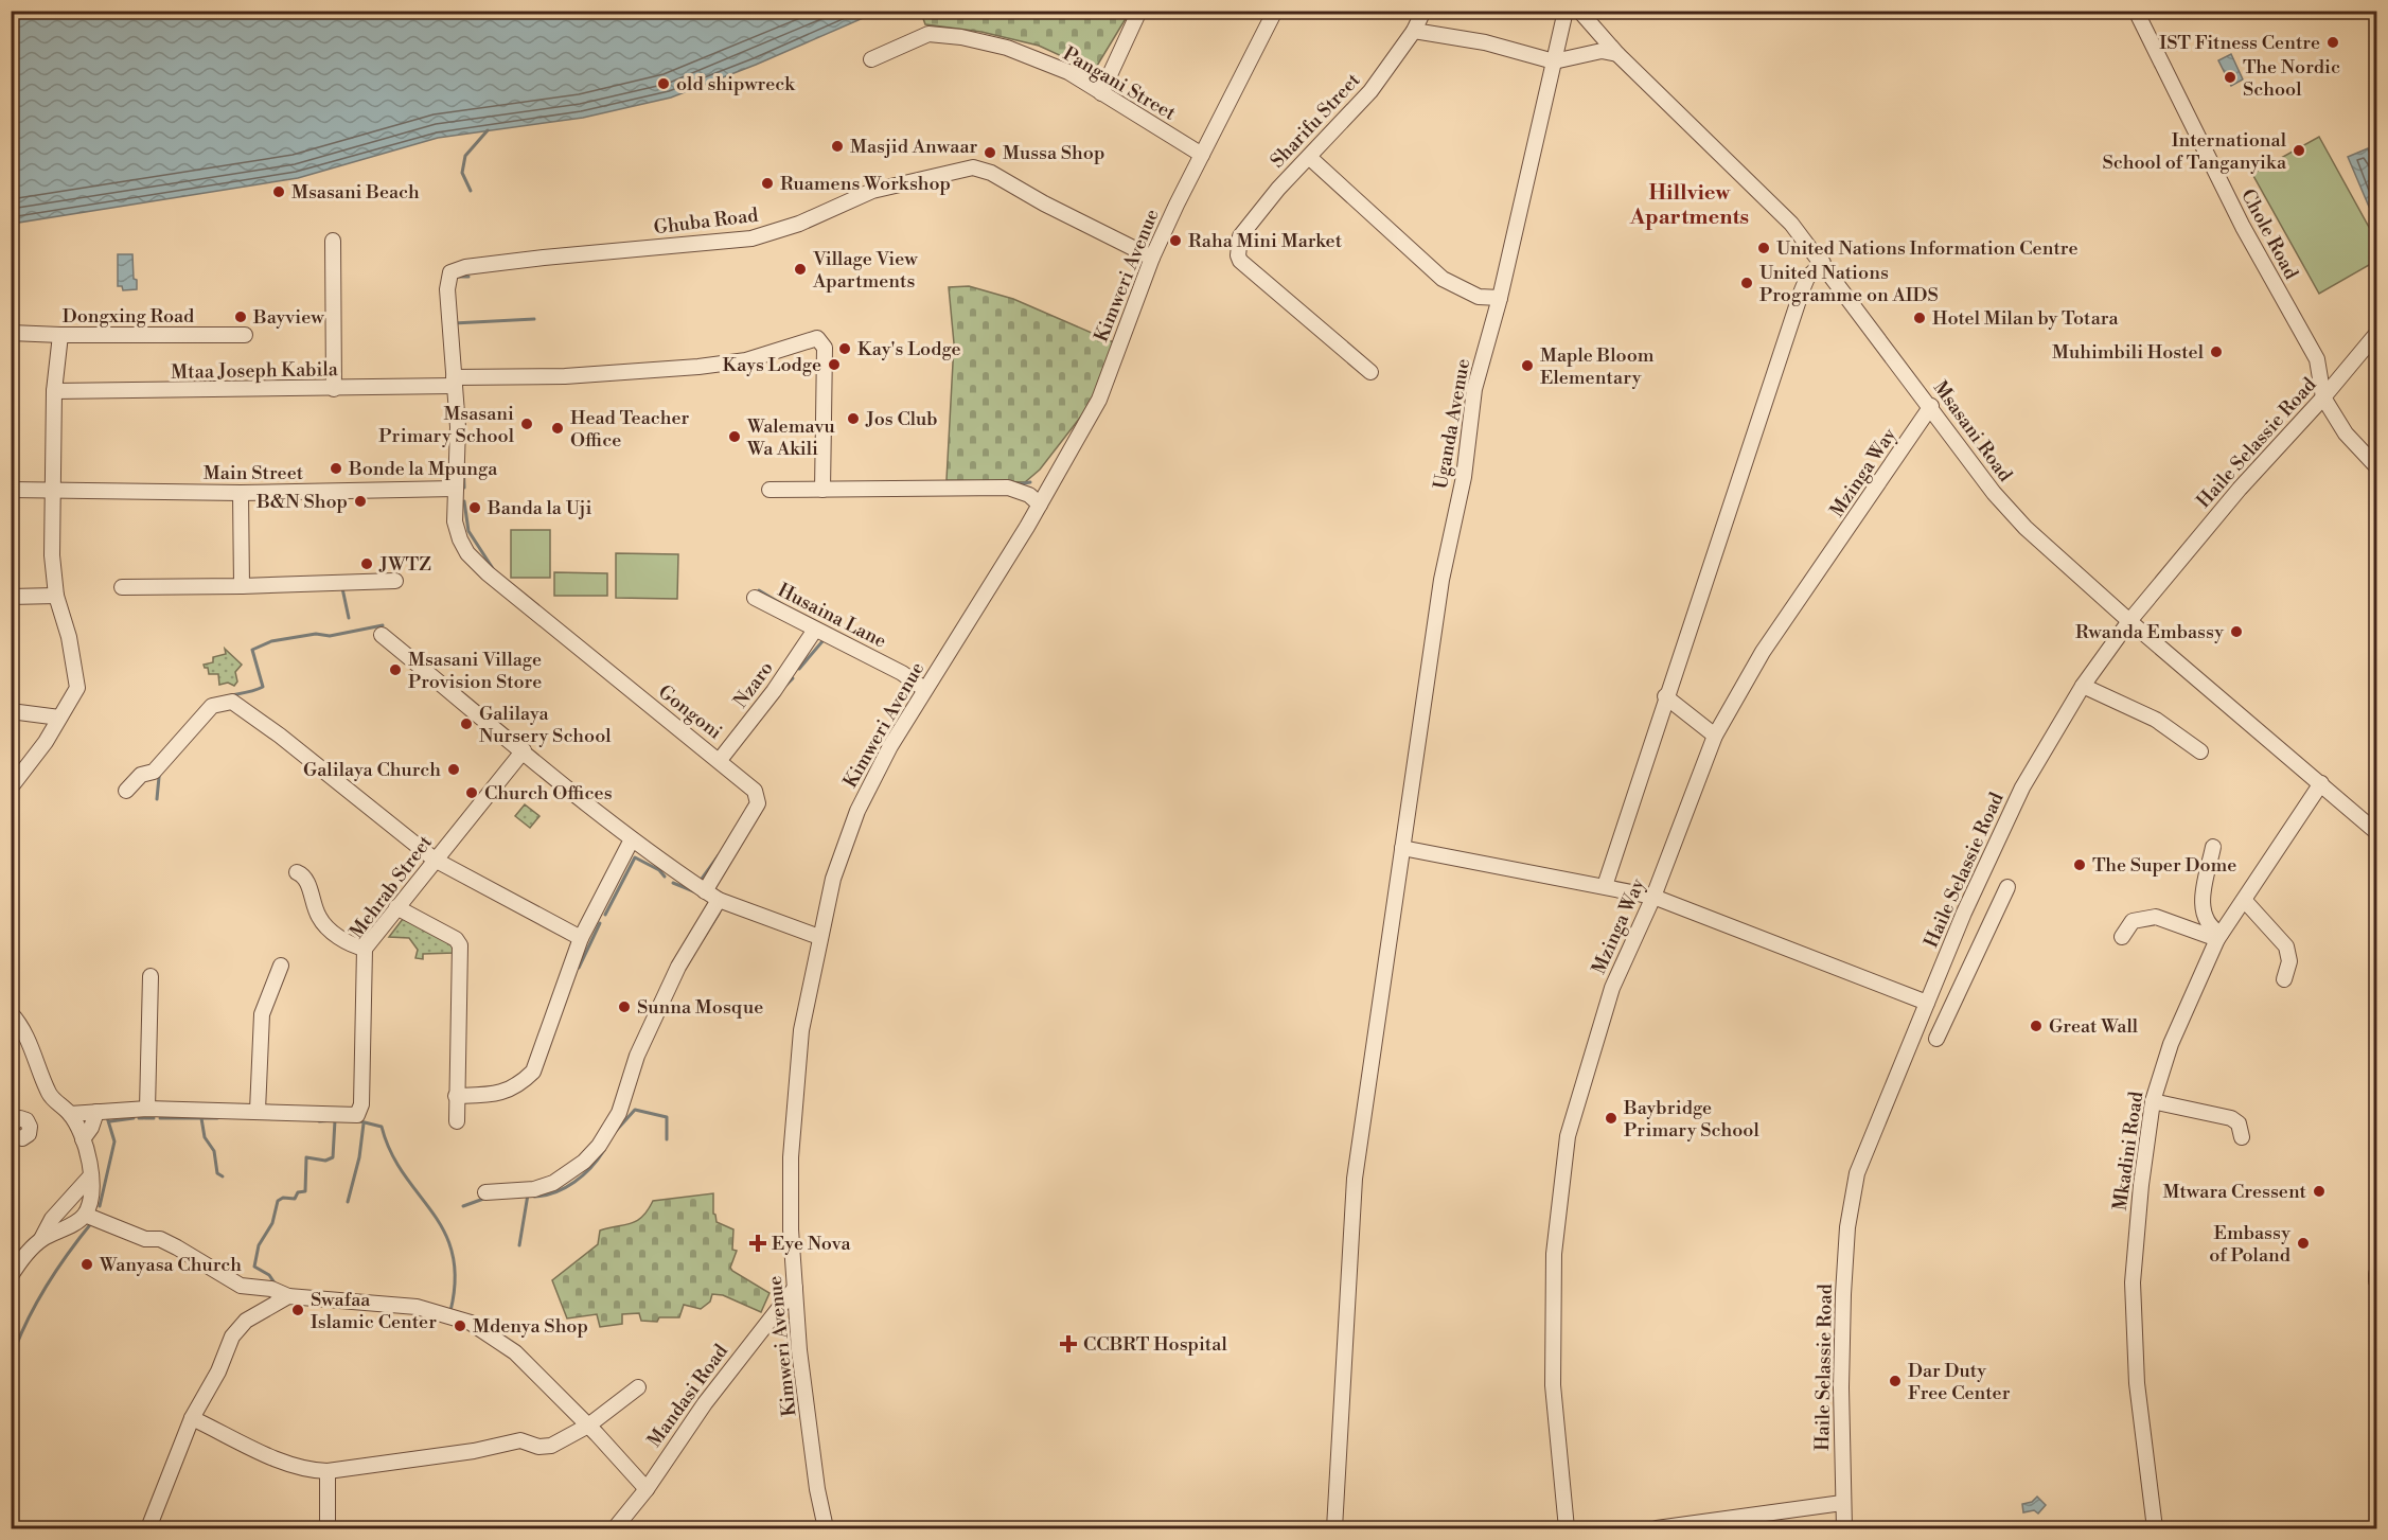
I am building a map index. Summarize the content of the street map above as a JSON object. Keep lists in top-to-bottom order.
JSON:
{
  "streets": {
    "street": [
      "Pangani Street",
      "Sharifu Street",
      "Ghuba Road",
      "Chole Road",
      "Kimweri Avenue",
      "Dongxing Road",
      "Mtaa Joseph Kabila",
      "Uganda Avenue",
      "Msasani Road",
      "Haile Selassie Road",
      "Main Street",
      "Mzinga Way",
      "Husaina Lane",
      "Nzaro",
      "Gongoni",
      "Mehrab Street",
      "Mkadini Road",
      "Mandasi Road"
    ]
  },
  "crossings": [
    ["Pangani Street", "Kimweri Avenue"],
    ["Ghuba Road", "Kimweri Avenue"],
    ["Ghuba Road", "Mtaa Joseph Kabila"],
    ["Ghuba Road", "Main Street"],
    ["Ghuba Road", "Gongoni"],
    ["Chole Road", "Haile Selassie Road"],
    ["Kimweri Avenue", "Husaina Lane"],
    ["Kimweri Avenue", "Mandasi Road"],
    ["Msasani Road", "Haile Selassie Road"],
    ["Msasani Road", "Mzinga Way"],
    ["Msasani Road", "Mkadini Road"],
    ["Main Street", "Gongoni"],
    ["Husaina Lane", "Nzaro"],
    ["Nzaro", "Gongoni"]
  ],
  "districts": ["Hillview Apartments"],
  "places": {
    "other": [
      "IST Fitness Centre",
      "The Nordic School",
      "old shipwreck",
      "Masjid Anwaar",
      "International School of Tanganyika",
      "Mussa Shop",
      "Ruamens Workshop",
      "Msasani Beach",
      "Raha Mini Market",
      "United Nations Information Centre",
      "Village View Apartments",
      "United Nations Programme on AIDS",
      "Bayview",
      "Hotel Milan by Totara",
      "Kay's Lodge",
      "Muhimbili Hostel",
      "Kays Lodge",
      "Maple Bloom Elementary",
      "Jos Club",
      "Msasani Primary School",
      "Head Teacher Office",
      "Walemavu Wa Akili",
      "Bonde la Mpunga",
      "B&N Shop",
      "Banda la Uji",
      "JWTZ",
      "Rwanda Embassy",
      "Msasani Village Provision Store",
      "Galilaya Nursery School",
      "Galilaya Church",
      "Church Offices",
      "The Super Dome",
      "Sunna Mosque",
      "Great Wall",
      "Baybridge Primary School",
      "Mtwara Cressent",
      "Embassy of Poland",
      "Wanyasa Church",
      "Swafaa Islamic Center",
      "Mdenya Shop",
      "Dar Duty Free Center"
    ],
    "health": ["Eye Nova", "CCBRT Hospital"]
  }
}
